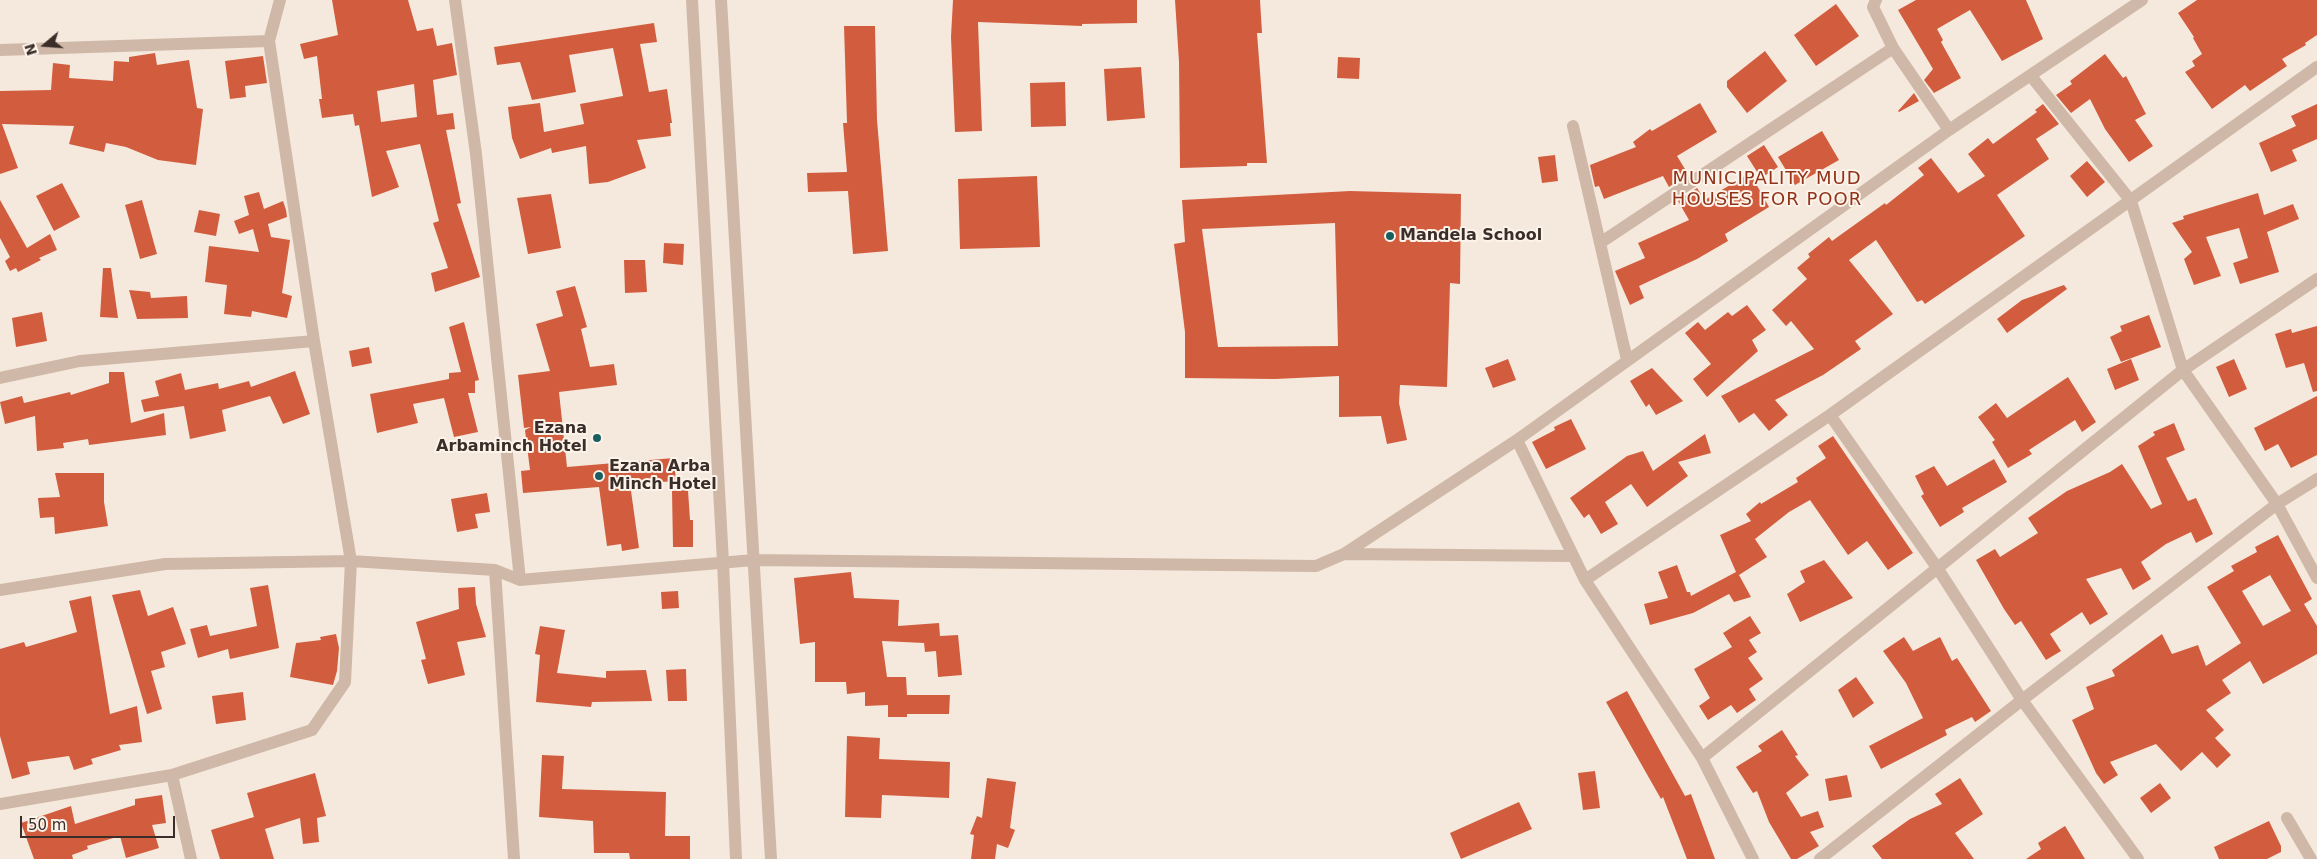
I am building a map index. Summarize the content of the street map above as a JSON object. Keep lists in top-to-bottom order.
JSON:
{
  "districts": ["MUNICIPALITY MUD HOUSES FOR POOR"],
  "places": ["Mandela School", "Ezana Arbaminch Hotel", "Ezana Arba Minch Hotel"],
  "scale_bar": "50 m",
  "north": "left"
}
